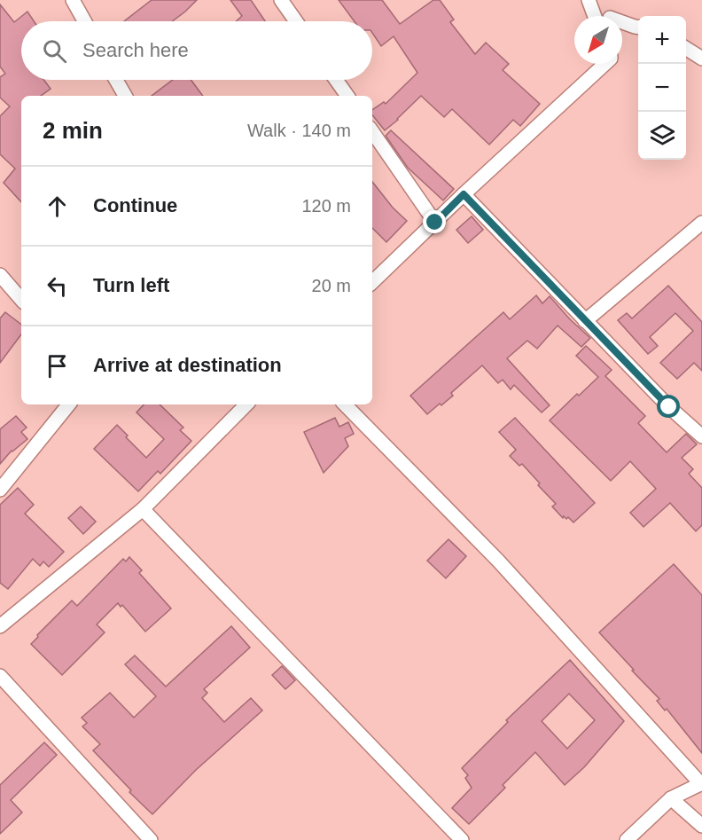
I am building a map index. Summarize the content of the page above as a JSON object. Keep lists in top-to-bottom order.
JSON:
{
  "north": "bottom left",
  "page": {
    "map_buttons": ["+", "−"],
    "search": "Search here",
    "heading": ["2 min", "Walk · 140 m"],
    "list": [
      ["Continue", "120 m"],
      ["Turn left", "20 m"],
      "Arrive at destination"
    ]
  }
}
